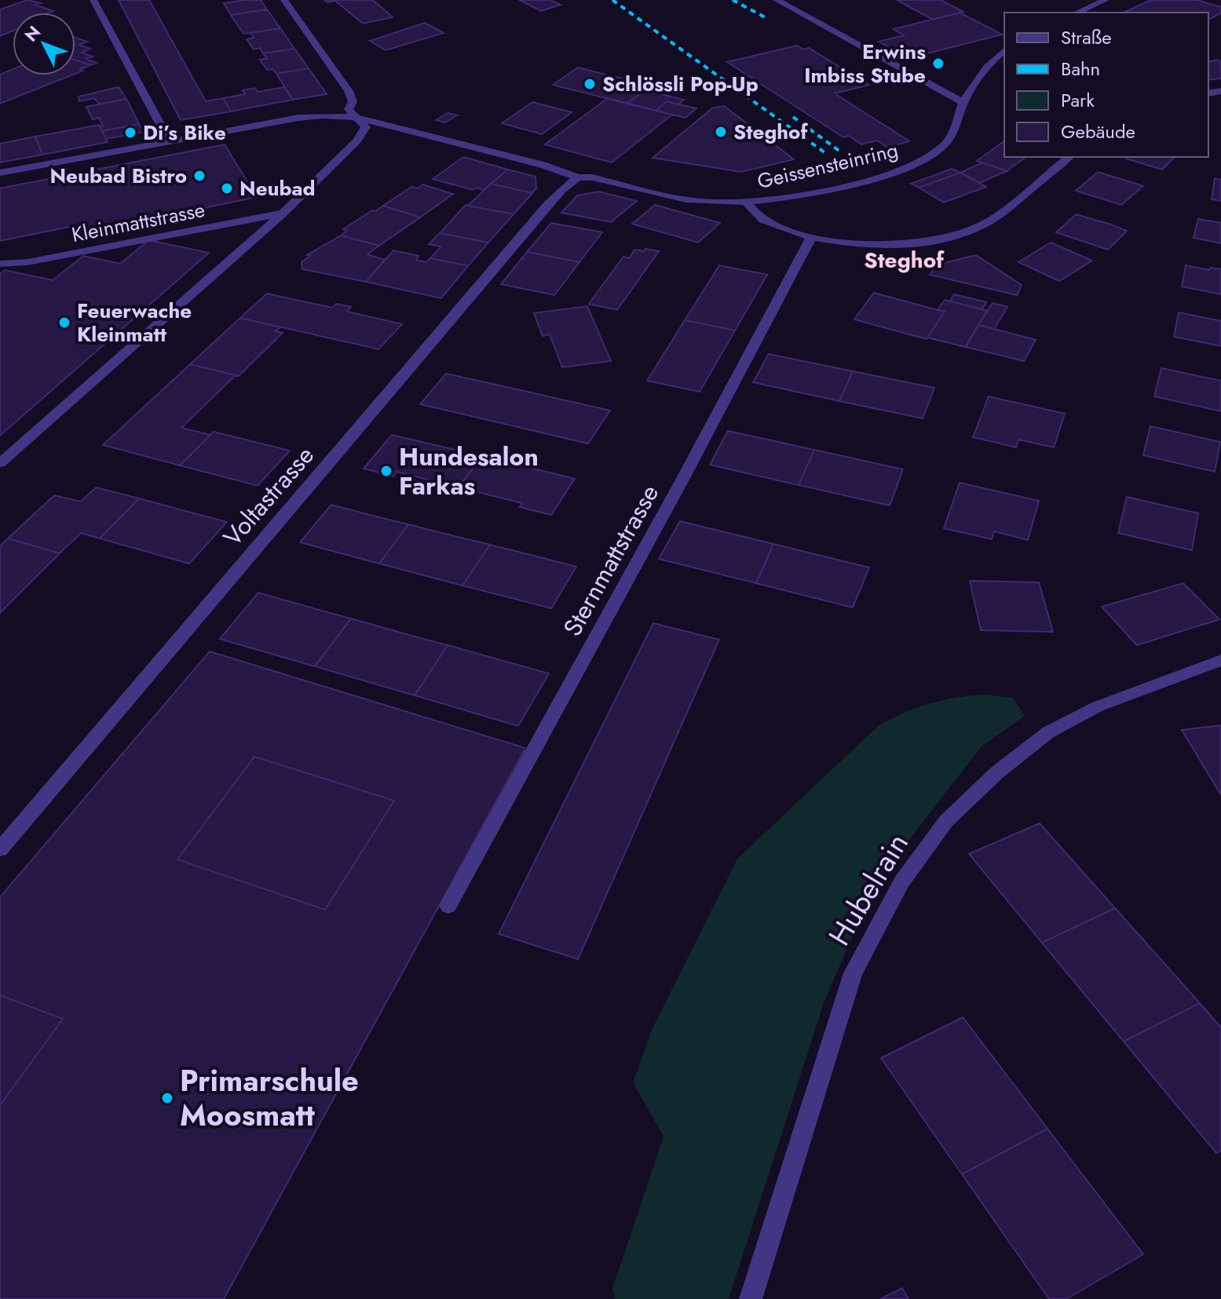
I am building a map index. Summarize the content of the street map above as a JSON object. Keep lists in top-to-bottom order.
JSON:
{
  "streets": {
    "street": [
      "Geissensteinring",
      "Kleinmattstrasse",
      "Voltastrasse",
      "Sternmattstrasse",
      "Hubelrain"
    ]
  },
  "districts": ["Steghof"],
  "places": [
    "Erwins Imbiss Stube",
    "Schlössli Pop-Up",
    "Steghof",
    "Di’s Bike",
    "Neubad Bistro",
    "Neubad",
    "Feuerwache Kleinmatt",
    "Hundesalon Farkas",
    "Primarschule Moosmatt"
  ],
  "legend": [
    "Straße",
    "Bahn",
    "Park",
    "Gebäude"
  ],
  "north": "top left"
}
